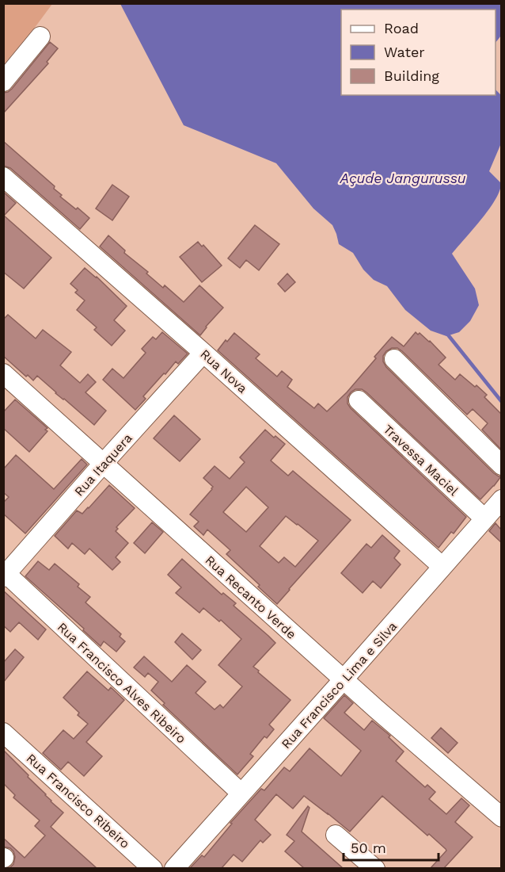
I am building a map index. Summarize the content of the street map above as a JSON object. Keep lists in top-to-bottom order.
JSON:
{
  "streets": {
    "street": [
      "Rua Nova",
      "Travessa Maciel",
      "Rua Itaquera",
      "Rua Recanto Verde",
      "Rua Francisco Alves Ribeiro",
      "Rua Francisco Lima e Silva",
      "Rua Francisco Ribeiro"
    ]
  },
  "crossings": [
    ["Rua Nova", "Rua Itaquera"],
    ["Rua Nova", "Rua Francisco Lima e Silva"],
    ["Travessa Maciel", "Rua Francisco Lima e Silva"],
    ["Rua Itaquera", "Rua Recanto Verde"],
    ["Rua Itaquera", "Rua Francisco Alves Ribeiro"],
    ["Rua Recanto Verde", "Rua Francisco Lima e Silva"],
    ["Rua Francisco Alves Ribeiro", "Rua Francisco Lima e Silva"]
  ],
  "water": ["Açude Jangurussu"],
  "legend": ["Road", "Water", "Building"],
  "scale_bar": "50 m"
}
